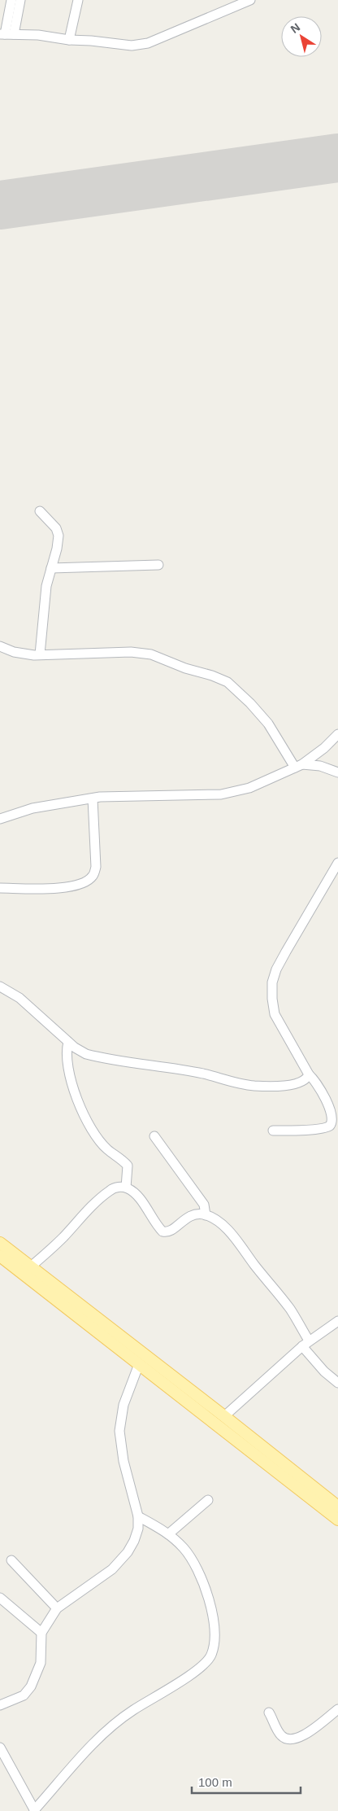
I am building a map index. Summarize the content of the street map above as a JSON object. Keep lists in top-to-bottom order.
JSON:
{
  "scale_bar": "100 m",
  "north": "top left"
}
